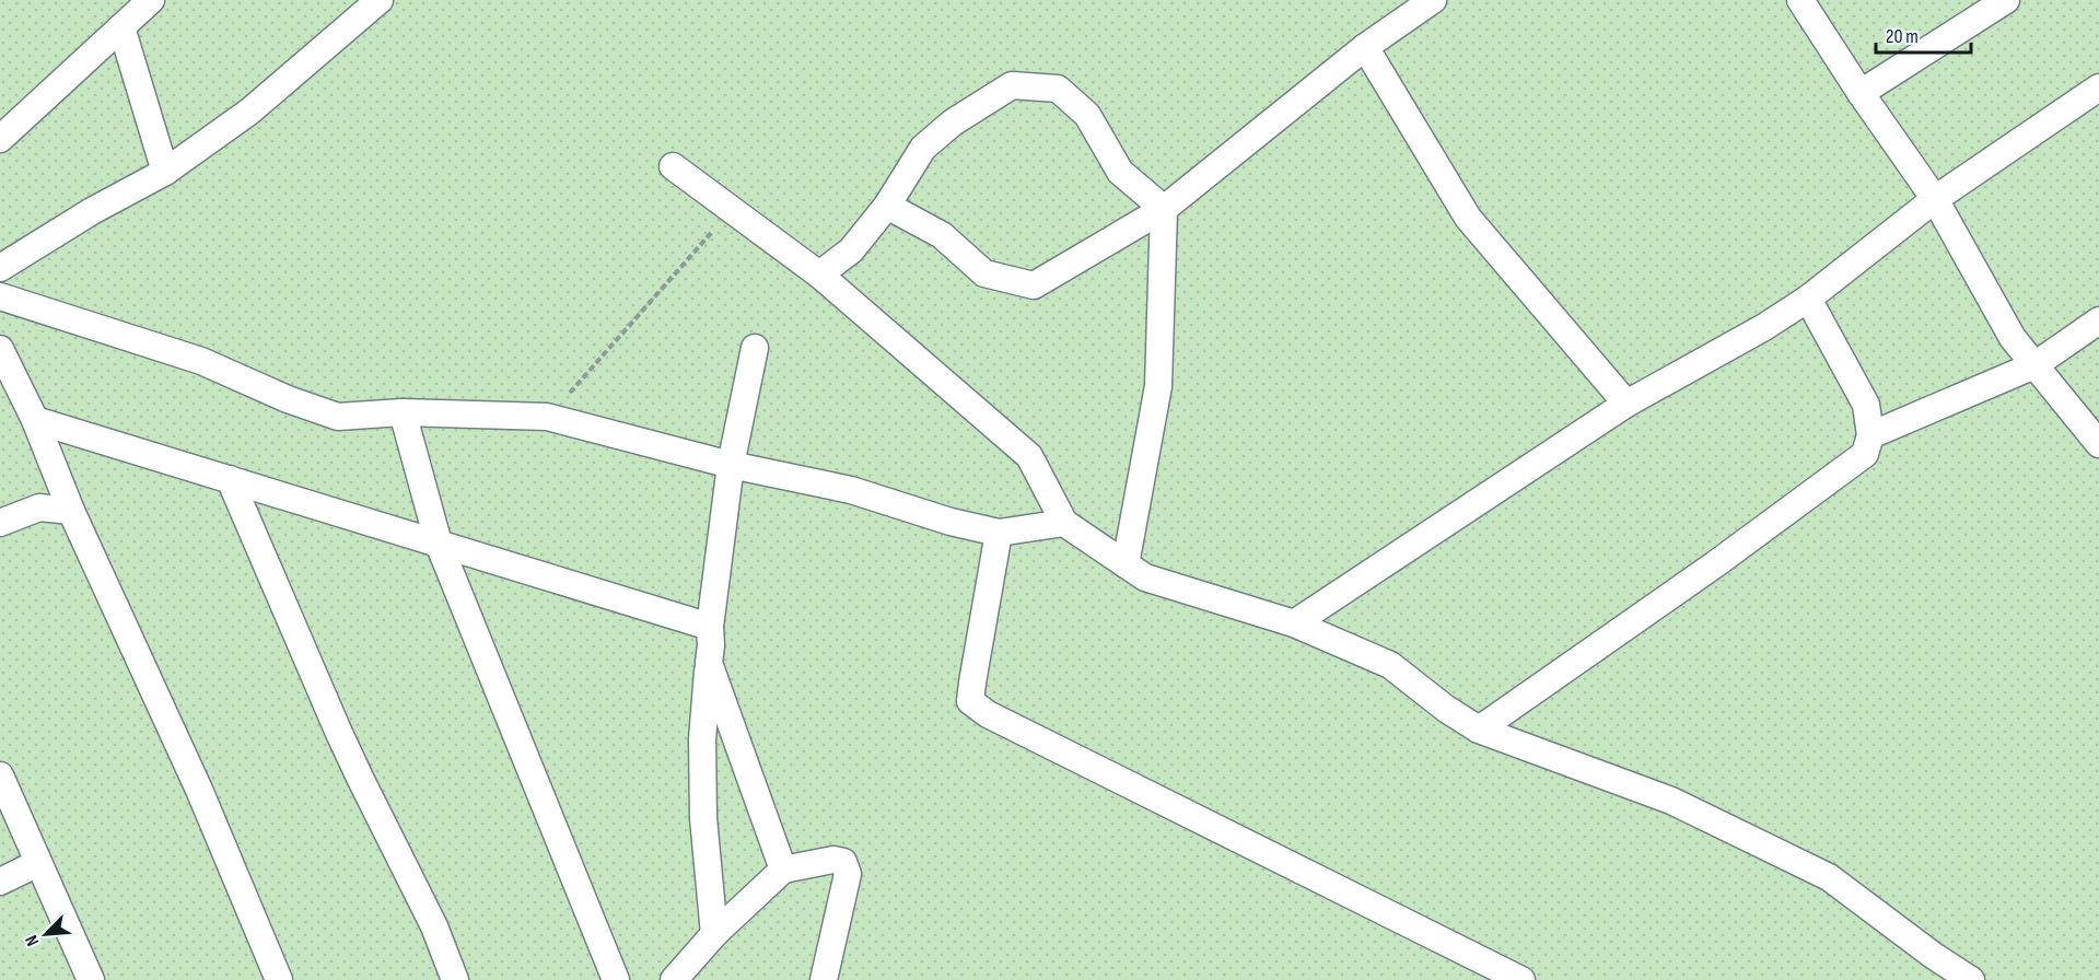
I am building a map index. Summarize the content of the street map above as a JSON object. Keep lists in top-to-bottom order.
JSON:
{
  "scale_bar": "20 m",
  "north": "bottom left"
}
